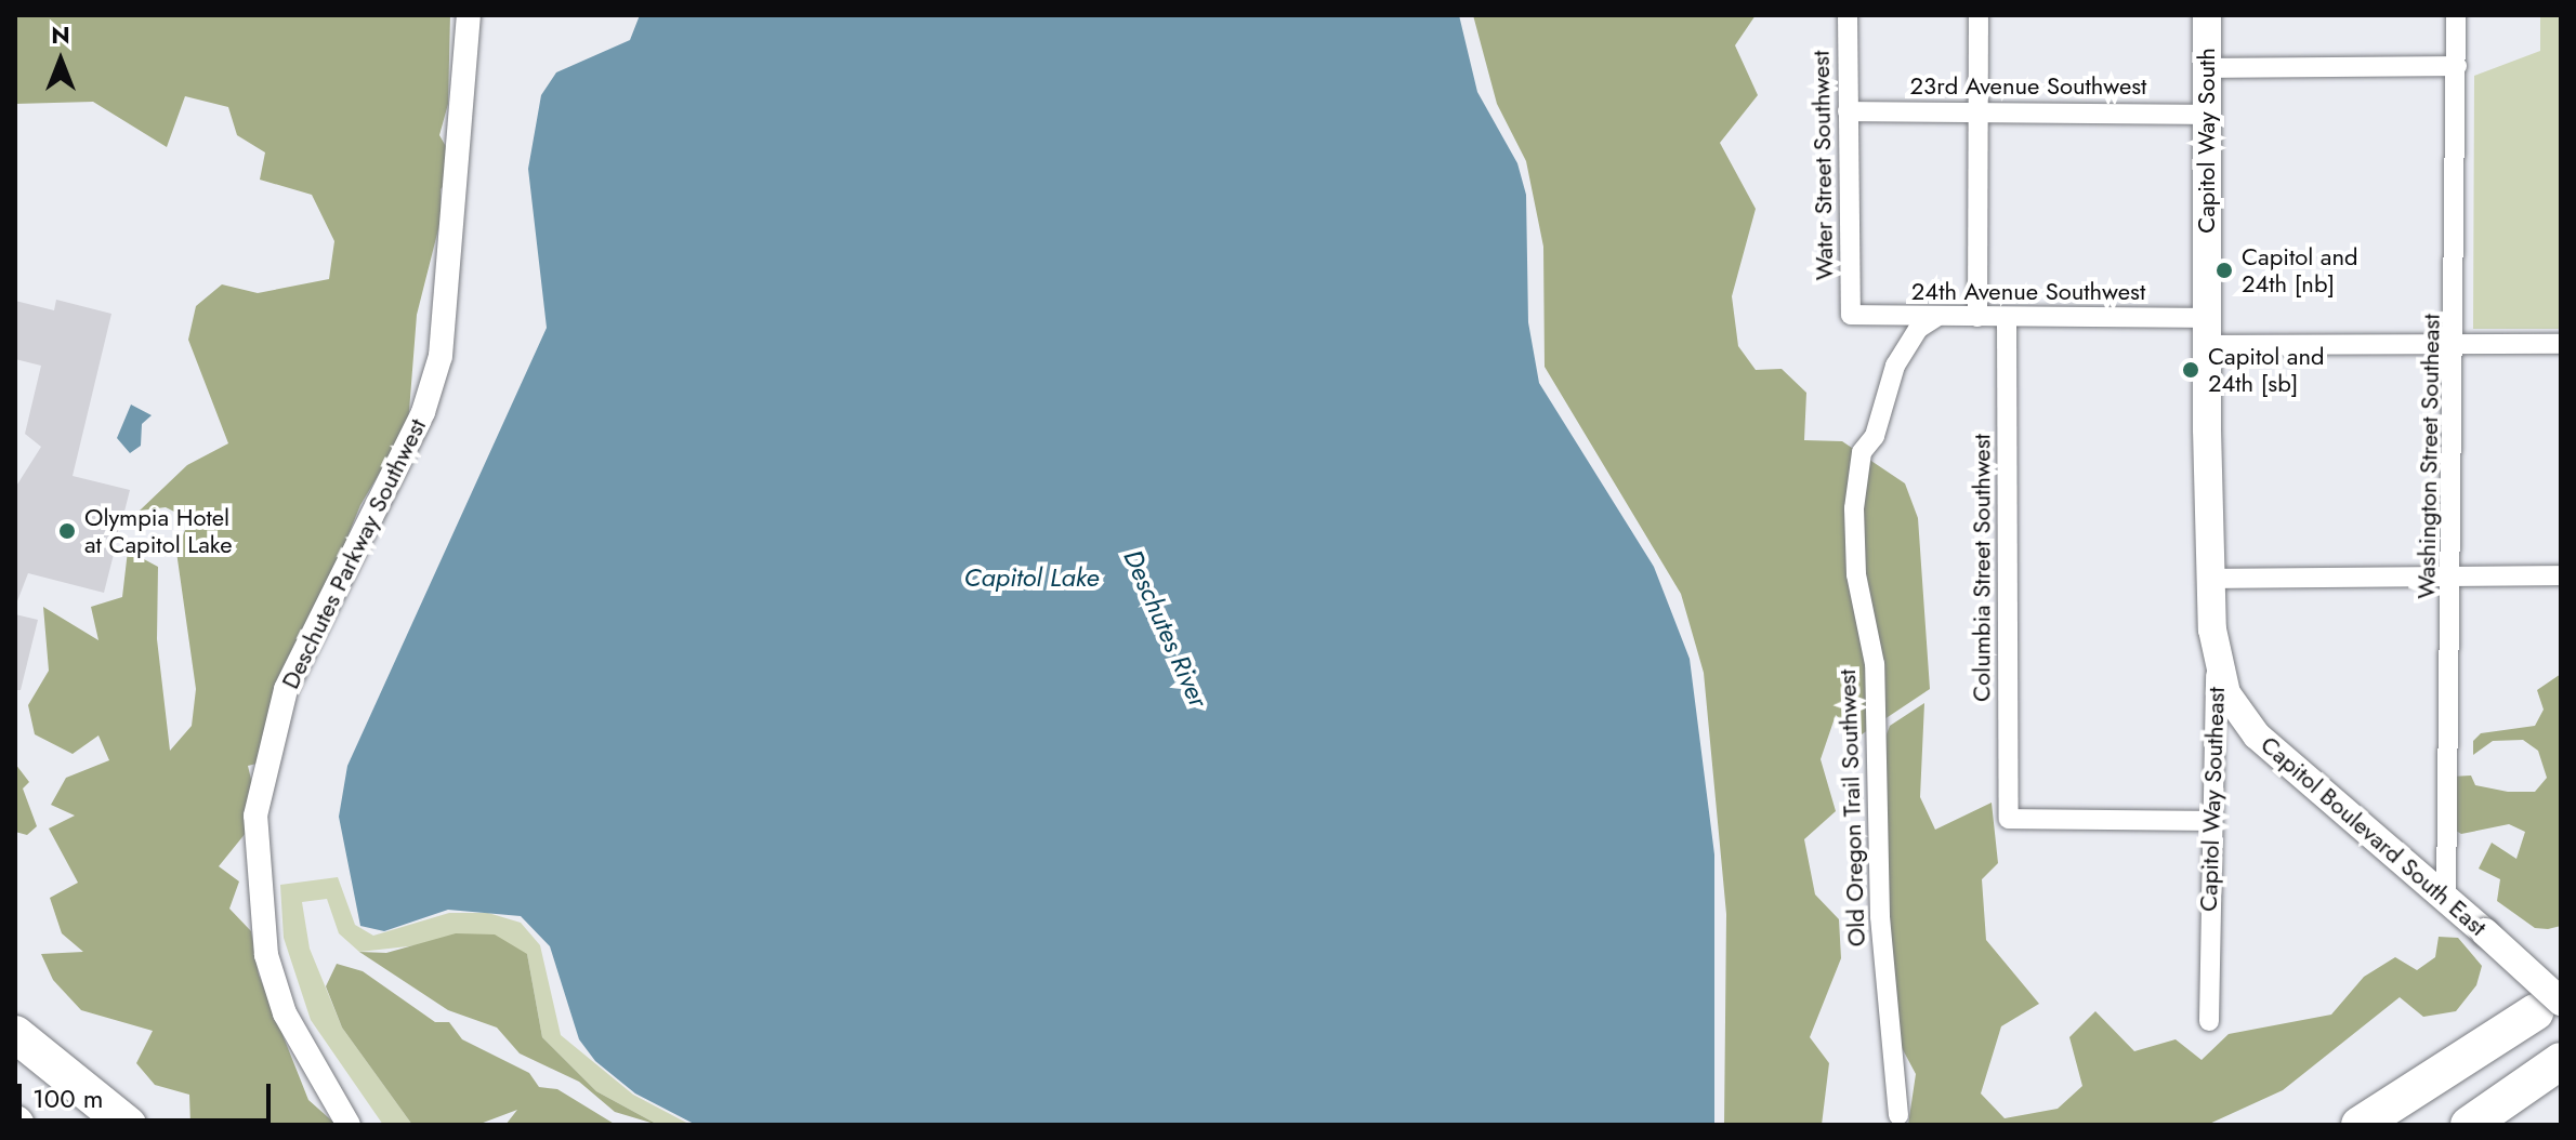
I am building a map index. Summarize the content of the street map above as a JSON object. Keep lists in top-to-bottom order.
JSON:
{
  "streets": {
    "main road": ["Capitol Way South", "Capitol Way Southeast", "Capitol Boulevard South East"],
    "street": [
      "23rd Avenue Southwest",
      "Water Street Southwest",
      "24th Avenue Southwest",
      "Washington Street Southeast",
      "Deschutes Parkway Southwest",
      "Columbia Street Southwest",
      "Old Oregon Trail Southwest"
    ]
  },
  "crossings": [
    ["23rd Avenue Southwest", "Capitol Way South"],
    ["23rd Avenue Southwest", "Water Street Southwest"],
    ["Capitol Way South", "24th Avenue Southwest"],
    ["Capitol Way South", "Capitol Way Southeast"],
    ["Water Street Southwest", "24th Avenue Southwest"],
    ["24th Avenue Southwest", "Washington Street Southeast"],
    ["24th Avenue Southwest", "Columbia Street Southwest"],
    ["24th Avenue Southwest", "Old Oregon Trail Southwest"],
    ["Washington Street Southeast", "Capitol Boulevard South East"],
    ["Columbia Street Southwest", "Capitol Way Southeast"],
    ["Capitol Way Southeast", "Capitol Boulevard South East"]
  ],
  "water": ["Capitol Lake", "Deschutes River"],
  "places": ["Capitol and 24th [nb]", "Capitol and 24th [sb]", "Olympia Hotel at Capitol Lake"],
  "scale_bar": "100 m",
  "north": "top"
}
